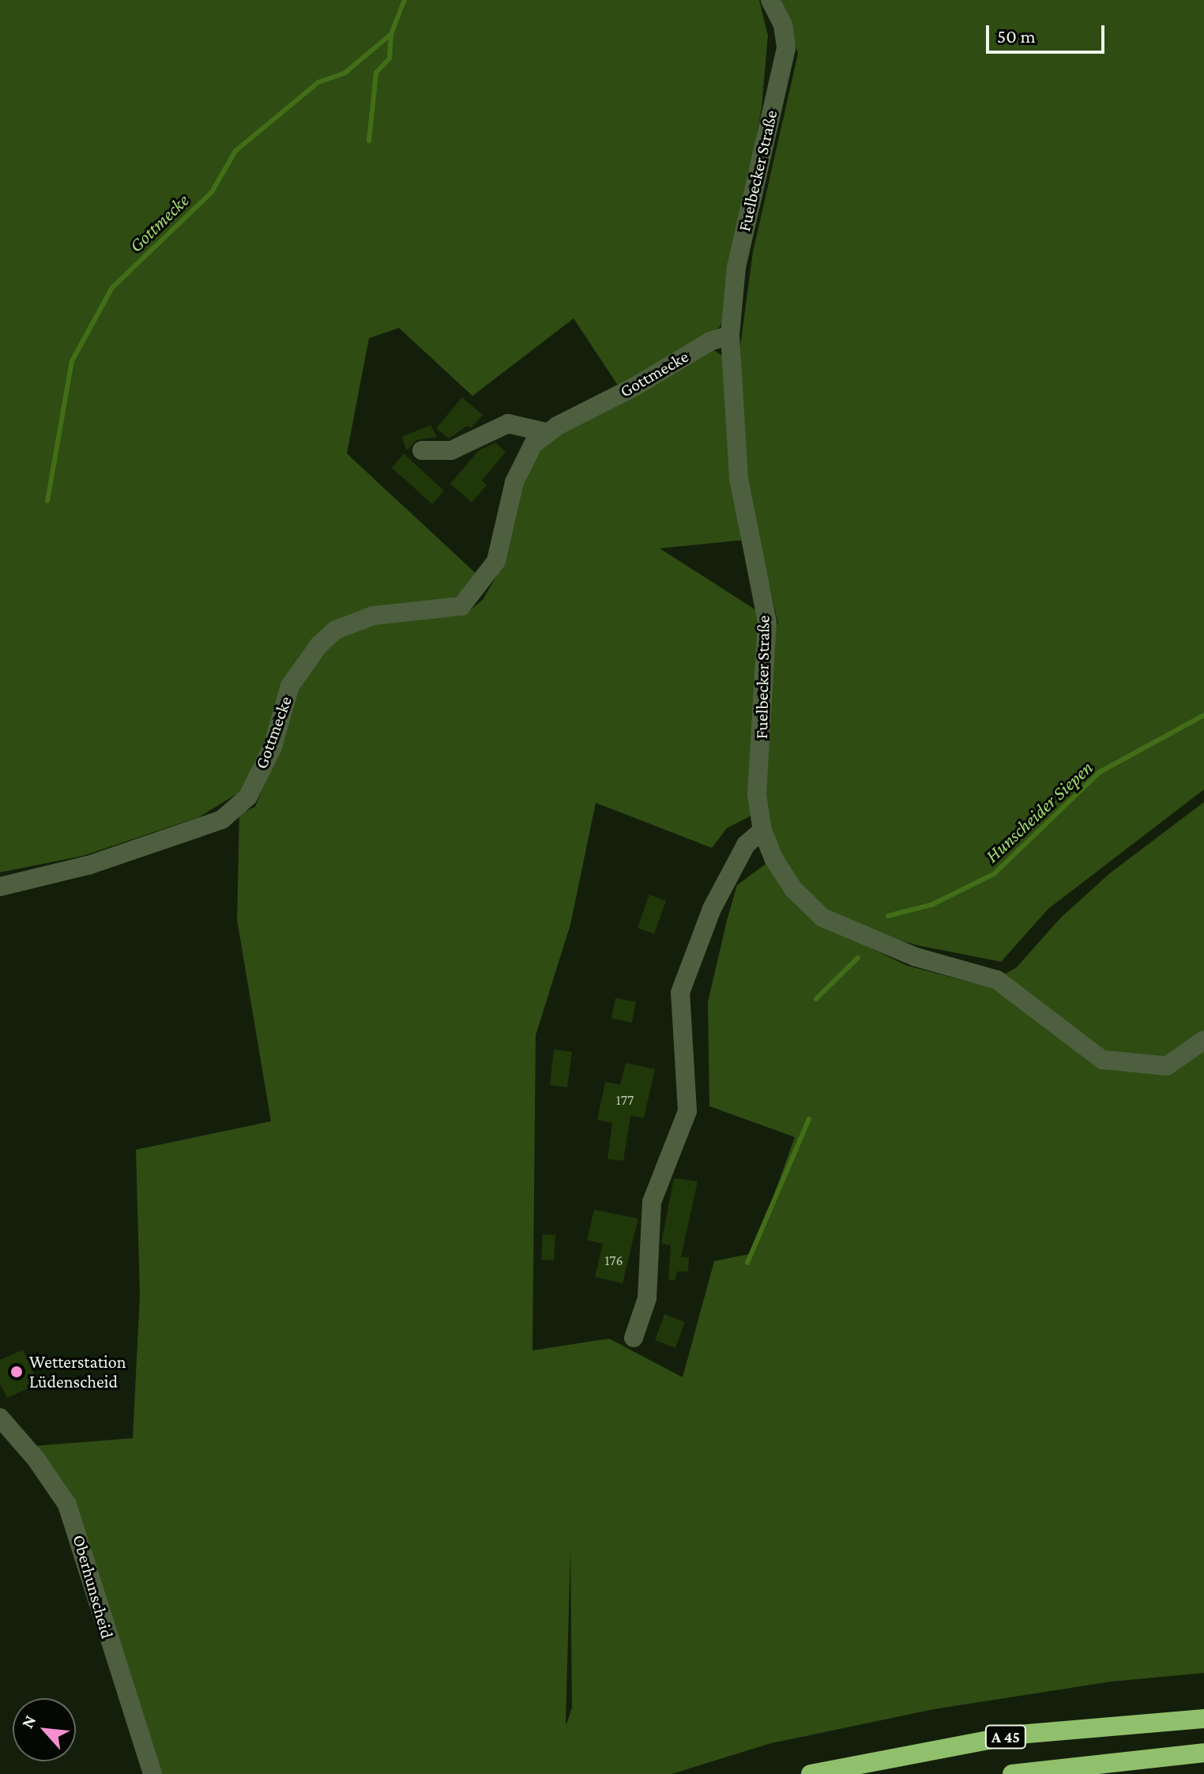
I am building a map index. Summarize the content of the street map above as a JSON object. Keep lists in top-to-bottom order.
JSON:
{
  "streets": {
    "highway": ["A 45"],
    "street": ["Fuelbecker Straße", "Gottmecke", "Oberhunscheid"]
  },
  "crossings": [
    ["Fuelbecker Straße", "Gottmecke"]
  ],
  "water": ["Gottmecke", "Hunscheider Siepen"],
  "places": ["Wetterstation Lüdenscheid"],
  "house_numbers": ["177", "176"],
  "scale_bar": "50 m",
  "north": "top left"
}
